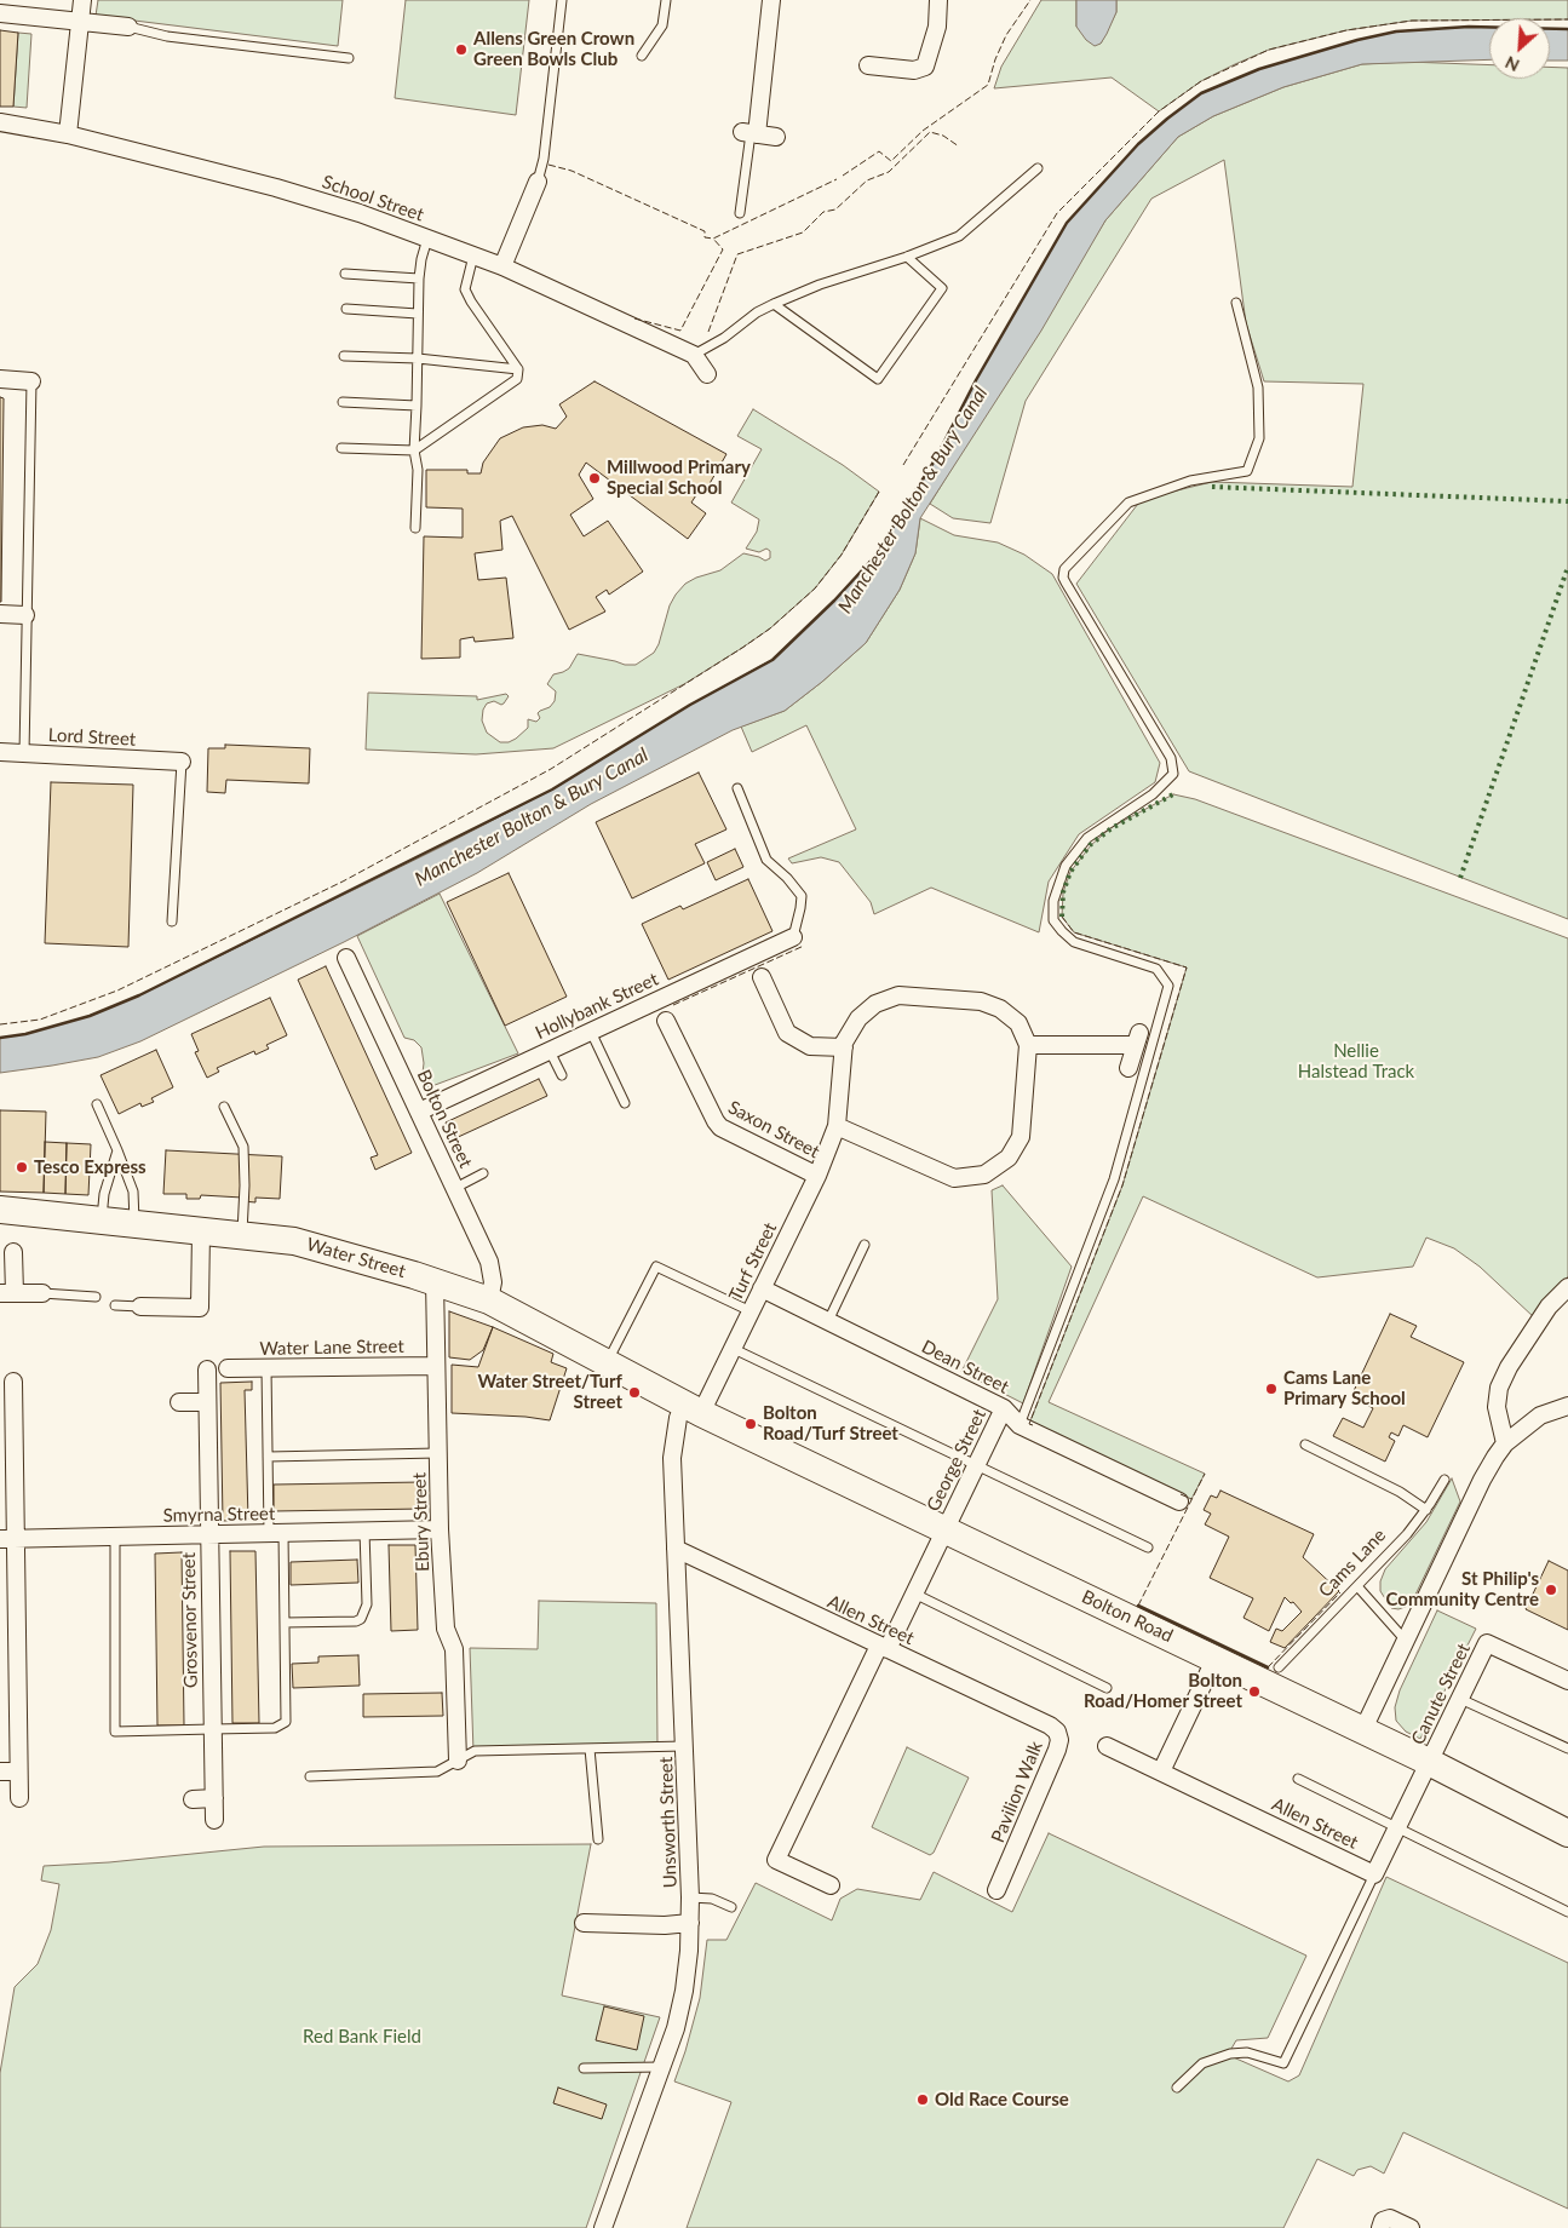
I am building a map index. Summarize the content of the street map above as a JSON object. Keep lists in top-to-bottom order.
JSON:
{
  "streets": {
    "main road": ["Water Street", "Bolton Road"],
    "street": [
      "School Street",
      "Lord Street",
      "Hollybank Street",
      "Bolton Street",
      "Saxon Street",
      "Turf Street",
      "Water Lane Street",
      "Dean Street",
      "George Street",
      "Smyrna Street",
      "Ebury Street",
      "Grosvenor Street",
      "Allen Street",
      "Canute Street",
      "Pavilion Walk",
      "Unsworth Street"
    ],
    "lane": ["Cams Lane"]
  },
  "crossings": [
    ["Hollybank Street", "Bolton Street"],
    ["Bolton Street", "Water Street"],
    ["Saxon Street", "Turf Street"],
    ["Water Street", "Turf Street"],
    ["Water Street", "Ebury Street"],
    ["Water Street", "Bolton Road"],
    ["Water Street", "Unsworth Street"],
    ["Turf Street", "Dean Street"],
    ["Turf Street", "Bolton Road"],
    ["Turf Street", "Unsworth Street"],
    ["Water Lane Street", "Ebury Street"],
    ["Dean Street", "George Street"],
    ["George Street", "Bolton Road"],
    ["George Street", "Allen Street"],
    ["Smyrna Street", "Ebury Street"],
    ["Smyrna Street", "Grosvenor Street"],
    ["Bolton Road", "Canute Street"],
    ["Bolton Road", "Unsworth Street"],
    ["Allen Street", "Canute Street"],
    ["Allen Street", "Pavilion Walk"],
    ["Allen Street", "Unsworth Street"]
  ],
  "water": ["Manchester Bolton & Bury Canal"],
  "parks": ["Nellie Halstead Track", "Red Bank Field"],
  "places": [
    "Allens Green Crown Green Bowls Club",
    "Millwood Primary Special School",
    "Tesco Express",
    "Cams Lane Primary School",
    "Water Street/Turf Street",
    "Bolton Road/Turf Street",
    "St Philip's Community Centre",
    "Bolton Road/Homer Street",
    "Old Race Course"
  ],
  "north": "bottom left"
}
